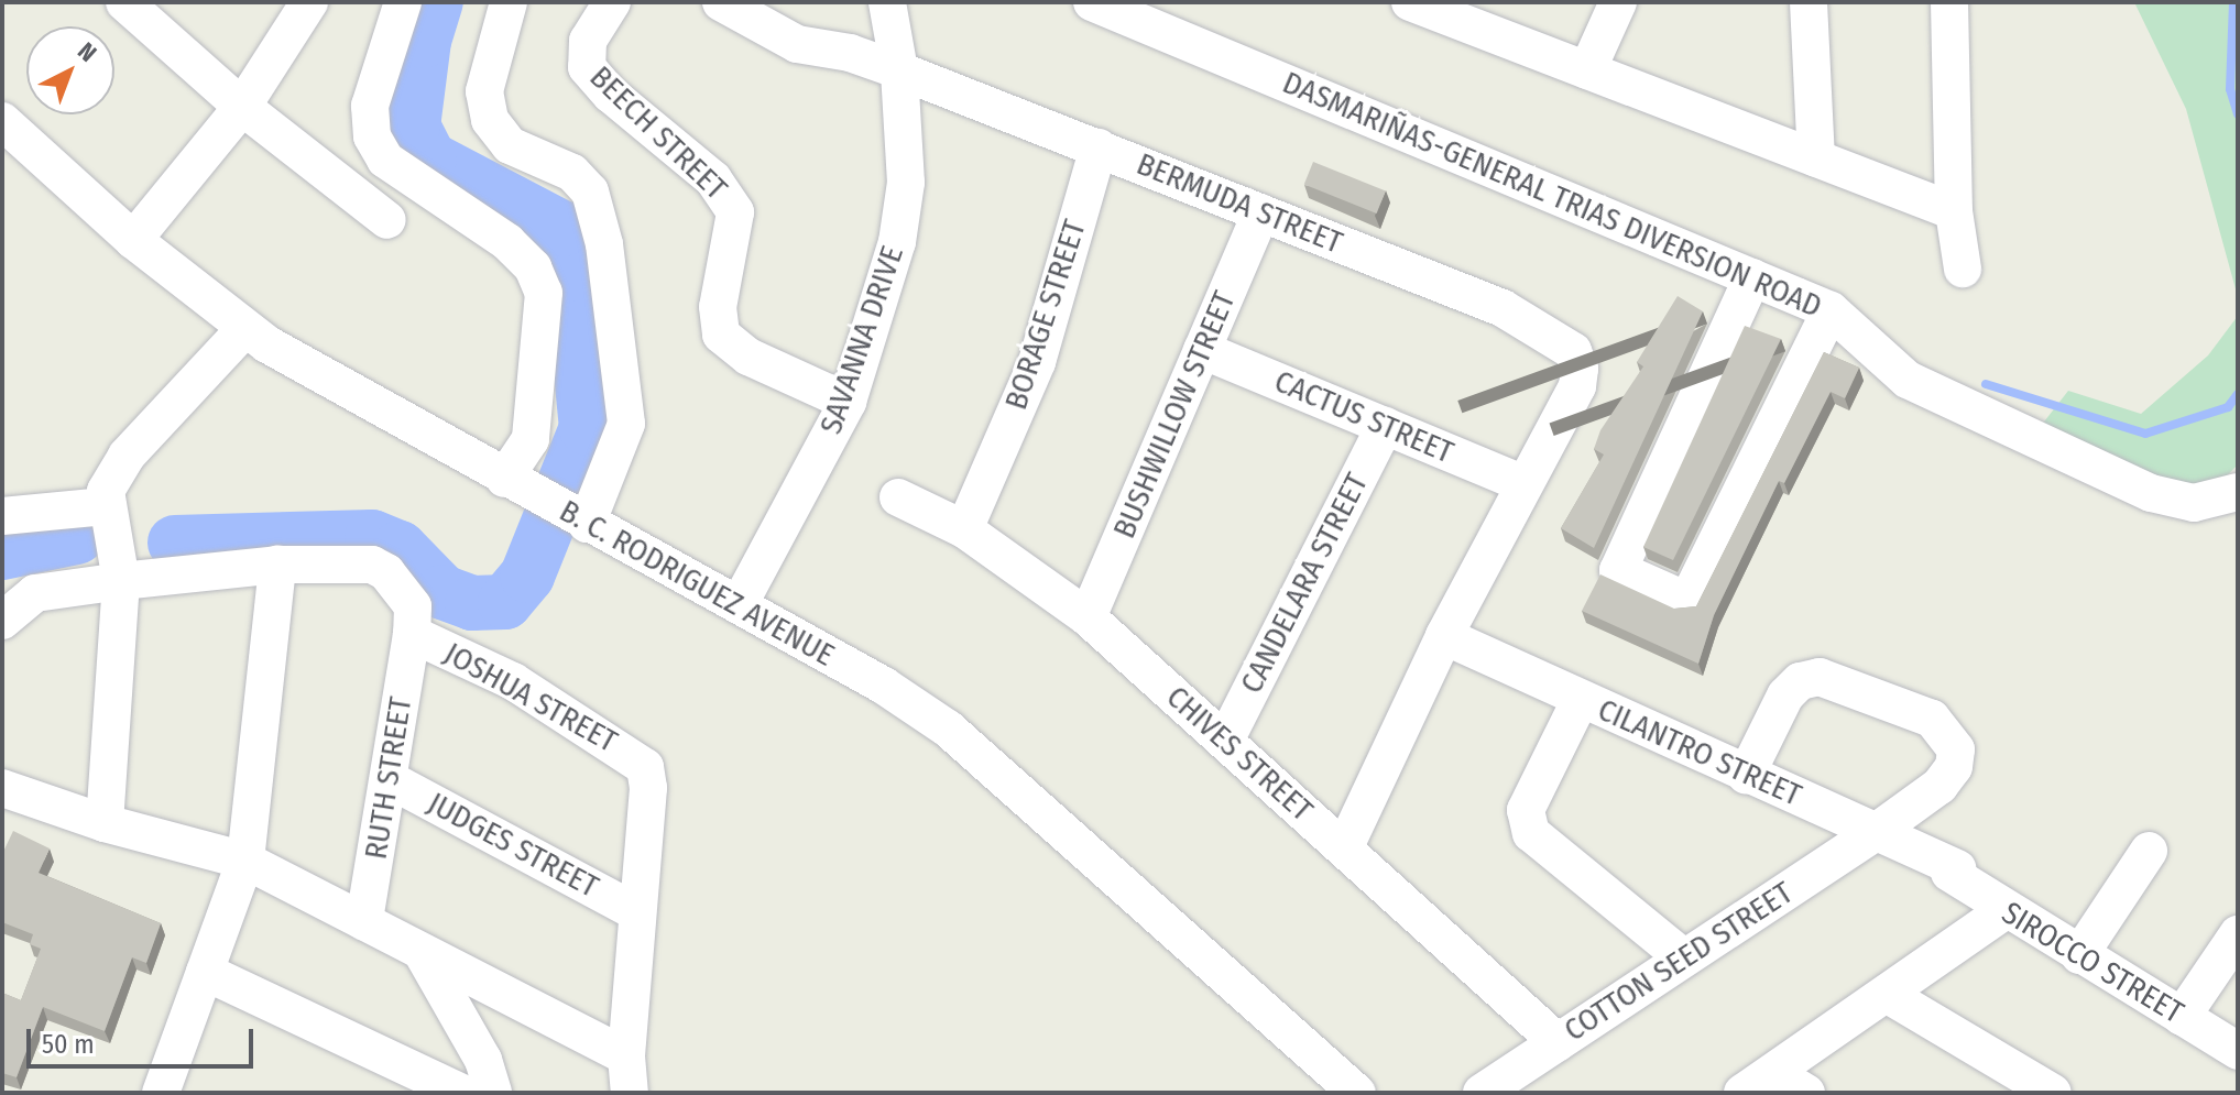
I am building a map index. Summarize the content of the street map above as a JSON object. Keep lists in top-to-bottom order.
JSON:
{
  "streets": {
    "street": [
      "BEECH STREET",
      "DASMARIÑAS-GENERAL TRIAS DIVERSION ROAD",
      "BERMUDA STREET",
      "BORAGE STREET",
      "SAVANNA DRIVE",
      "BUSHWILLOW STREET",
      "CACTUS STREET",
      "B. C. RODRIGUEZ AVENUE",
      "CANDELARA STREET",
      "JOSHUA STREET",
      "CILANTRO STREET",
      "CHIVES STREET",
      "RUTH STREET",
      "JUDGES STREET",
      "COTTON SEED STREET",
      "SIROCCO STREET"
    ]
  },
  "crossings": [
    ["BEECH STREET", "SAVANNA DRIVE"],
    ["BERMUDA STREET", "BORAGE STREET"],
    ["BERMUDA STREET", "SAVANNA DRIVE"],
    ["BERMUDA STREET", "BUSHWILLOW STREET"],
    ["BERMUDA STREET", "CACTUS STREET"],
    ["BORAGE STREET", "CHIVES STREET"],
    ["SAVANNA DRIVE", "B. C. RODRIGUEZ AVENUE"],
    ["BUSHWILLOW STREET", "CACTUS STREET"],
    ["BUSHWILLOW STREET", "CHIVES STREET"],
    ["CACTUS STREET", "CANDELARA STREET"],
    ["CANDELARA STREET", "CHIVES STREET"],
    ["JOSHUA STREET", "RUTH STREET"],
    ["JOSHUA STREET", "JUDGES STREET"],
    ["CILANTRO STREET", "COTTON SEED STREET"],
    ["CILANTRO STREET", "SIROCCO STREET"],
    ["CHIVES STREET", "COTTON SEED STREET"],
    ["RUTH STREET", "JUDGES STREET"]
  ],
  "scale_bar": "50 m",
  "north": "top right"
}
